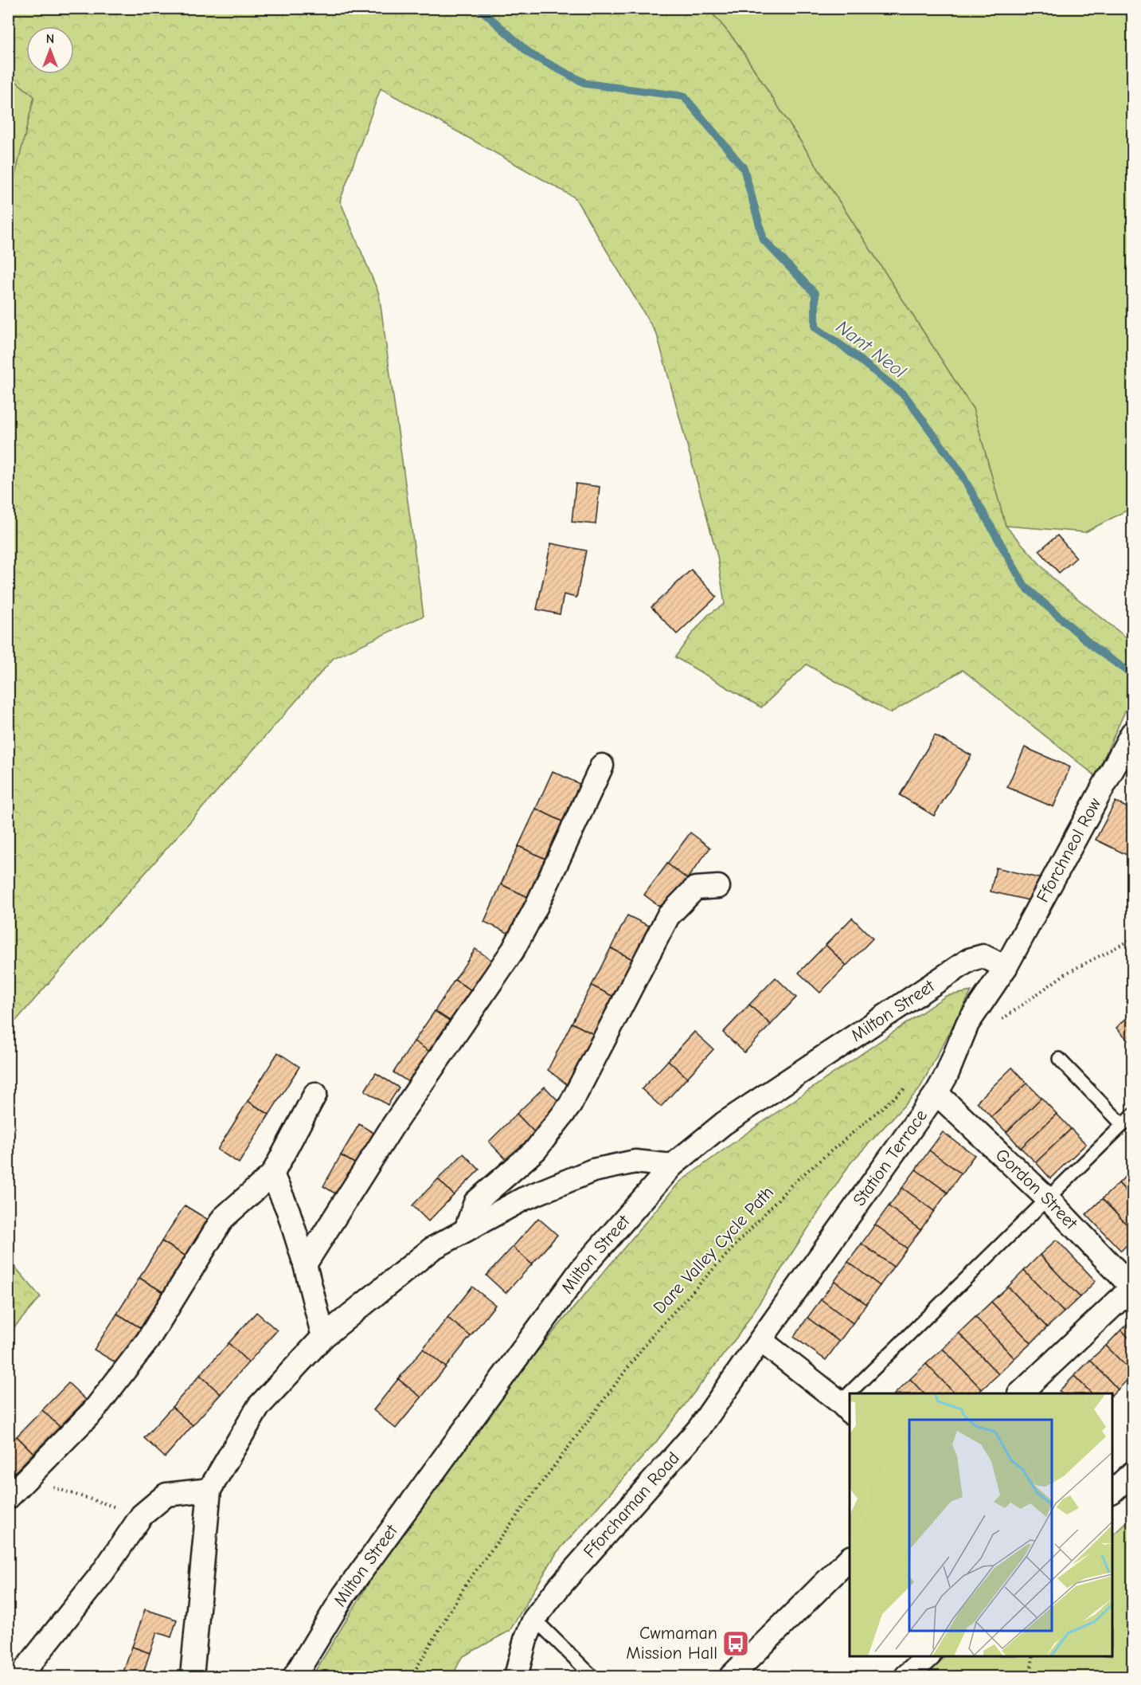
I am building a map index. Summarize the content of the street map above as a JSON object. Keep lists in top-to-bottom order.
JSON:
{
  "streets": {
    "street": [
      "Fforchneol Row",
      "Milton Street",
      "Station Terrace",
      "Gordon Street",
      "Fforchaman Road"
    ],
    "path": ["Dare Valley Cycle Path"]
  },
  "crossings": [
    ["Fforchneol Row", "Milton Street"],
    ["Fforchneol Row", "Station Terrace"],
    ["Milton Street", "Station Terrace"],
    ["Station Terrace", "Gordon Street"],
    ["Station Terrace", "Fforchaman Road"]
  ],
  "water": ["Nant Neol"],
  "places": {
    "bus stop": ["Cwmaman Mission Hall"]
  },
  "north": "top"
}
